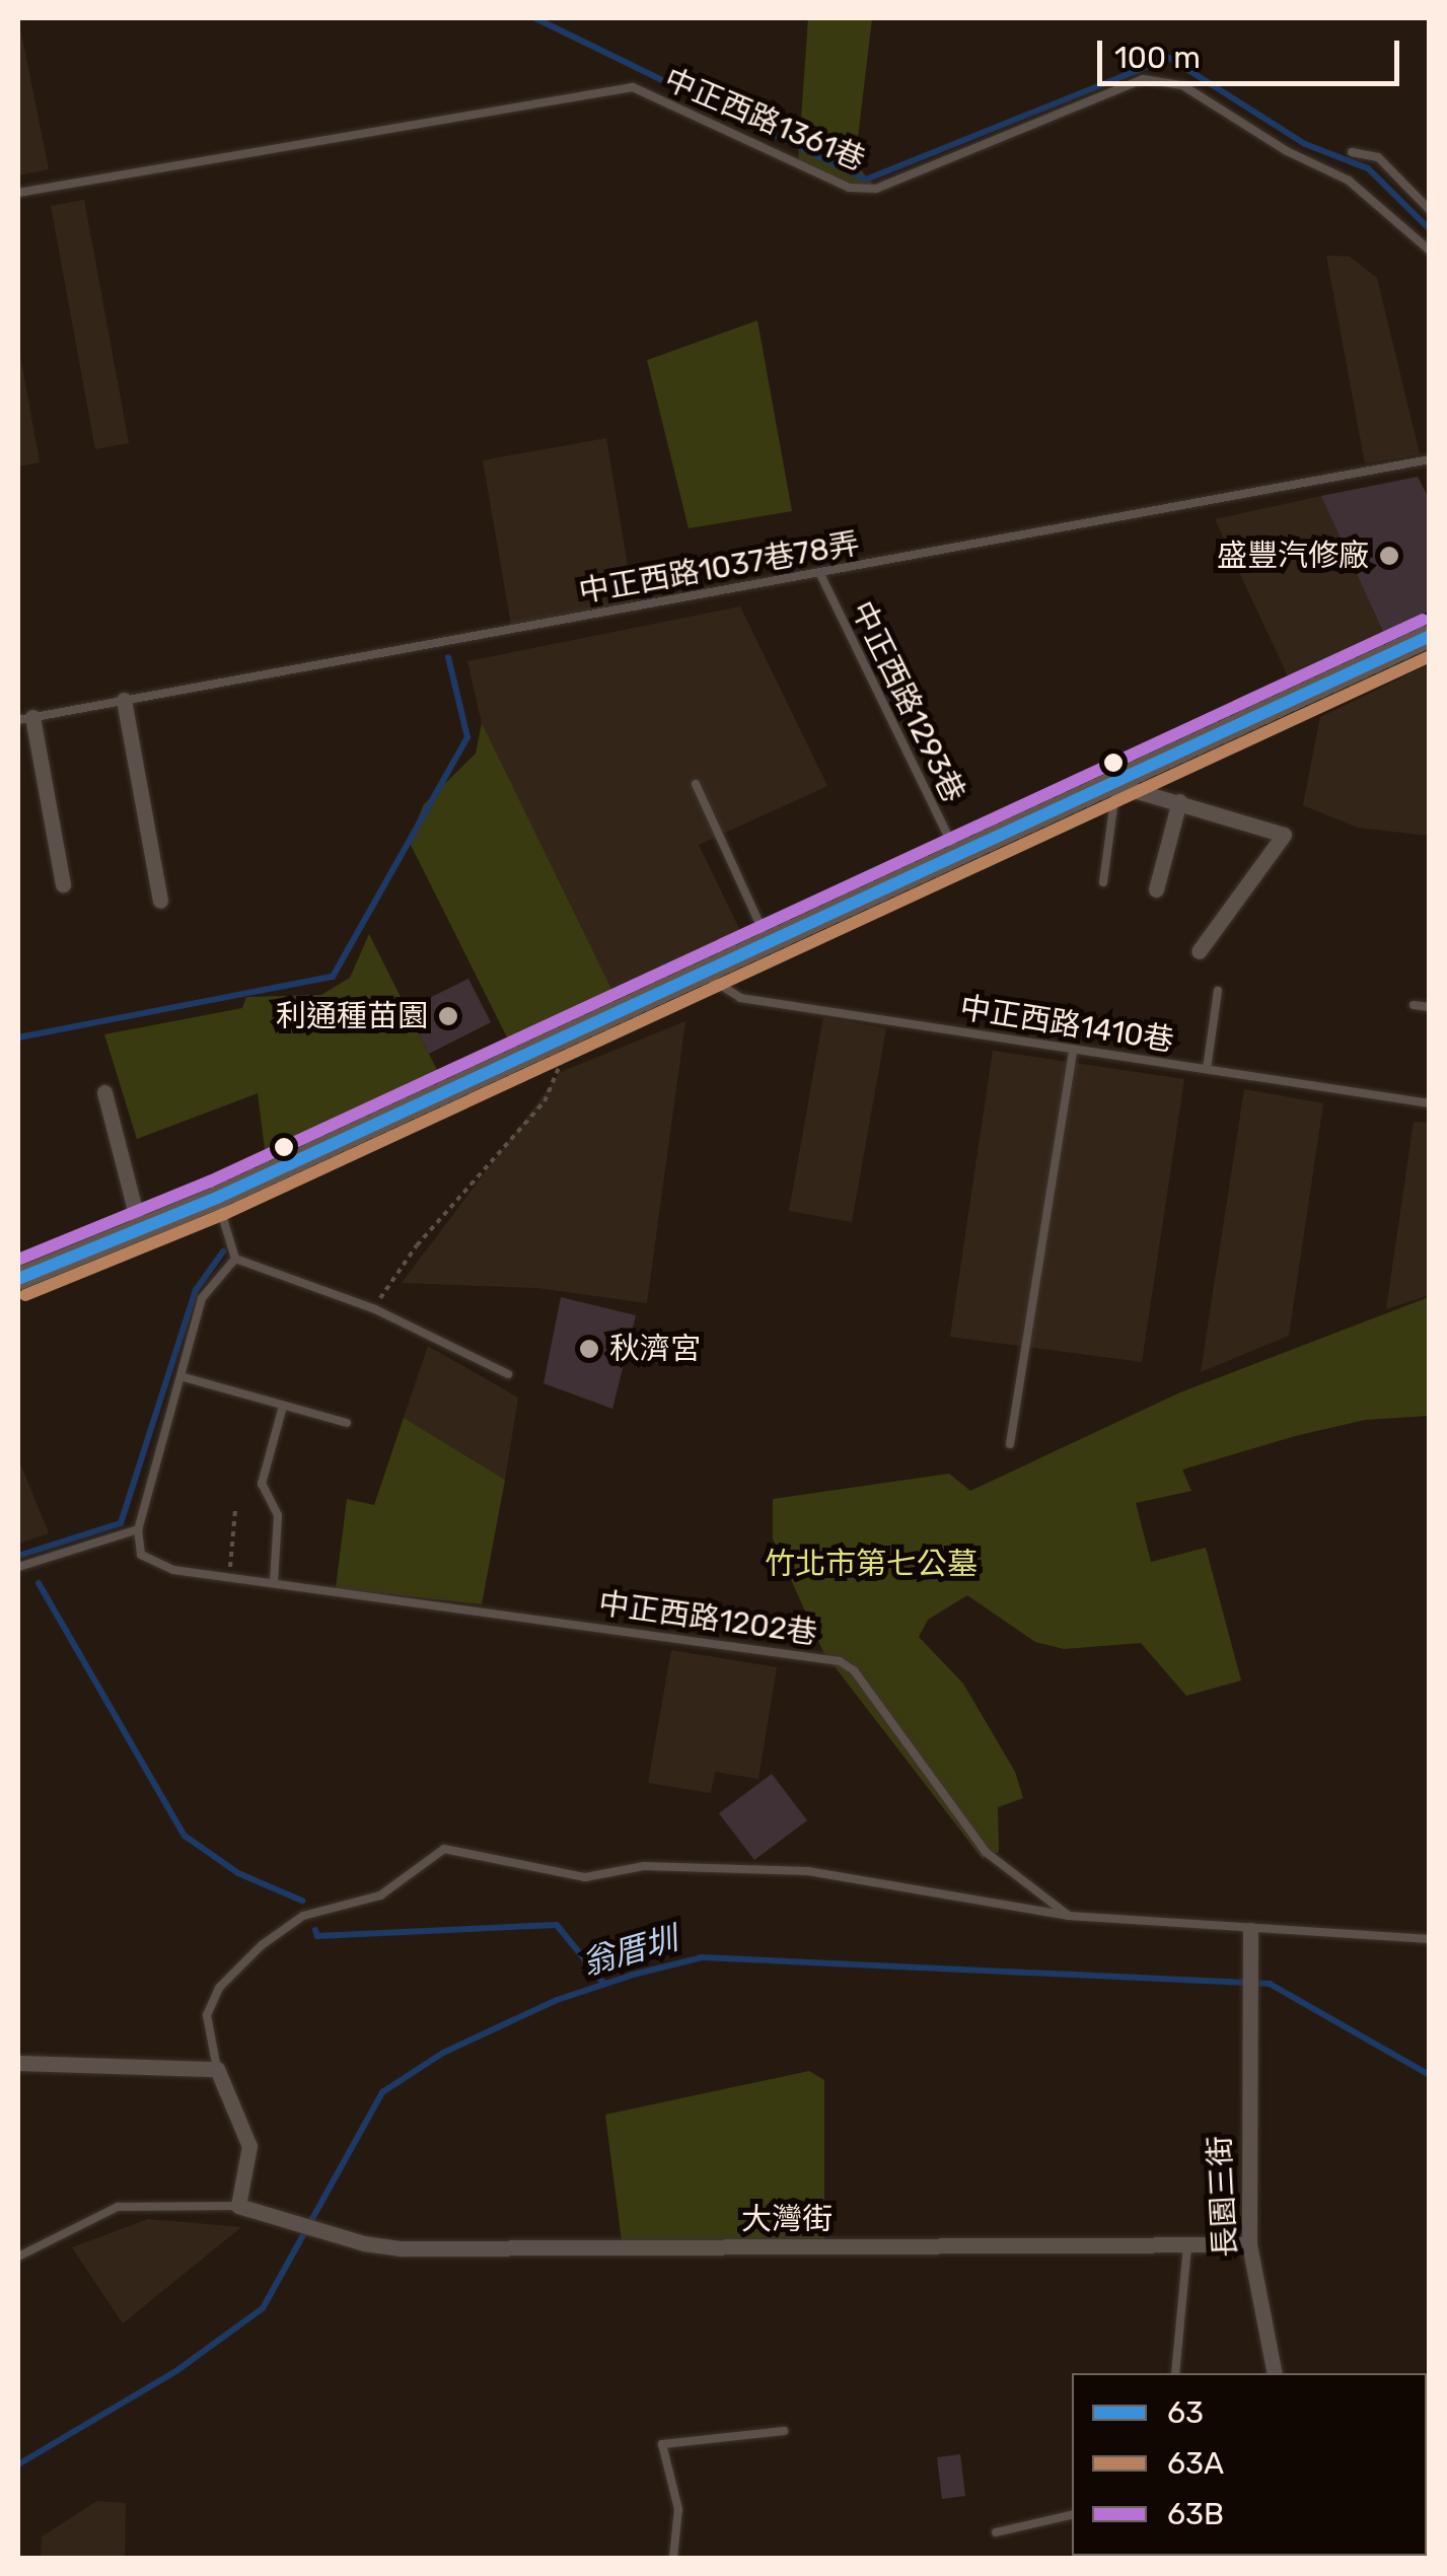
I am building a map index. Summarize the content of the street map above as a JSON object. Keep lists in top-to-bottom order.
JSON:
{
  "streets": {
    "street": ["長園三街", "大灣街"],
    "lane": [
      "中正西路1361巷",
      "中正西路1037巷78弄",
      "中正西路1293巷",
      "中正西路1410巷",
      "中正西路1202巷"
    ]
  },
  "crossings": [
    ["中正西路1037巷78弄", "中正西路1293巷"],
    ["長園三街", "大灣街"]
  ],
  "water": ["翁厝圳"],
  "parks": ["竹北市第七公墓"],
  "places": ["盛豐汽修廠", "利通種苗園", "秋濟宮"],
  "lines": ["transit line 63B", "transit line 63", "transit line 63A"],
  "legend": ["63", "63A", "63B"],
  "scale_bar": "100 m"
}
